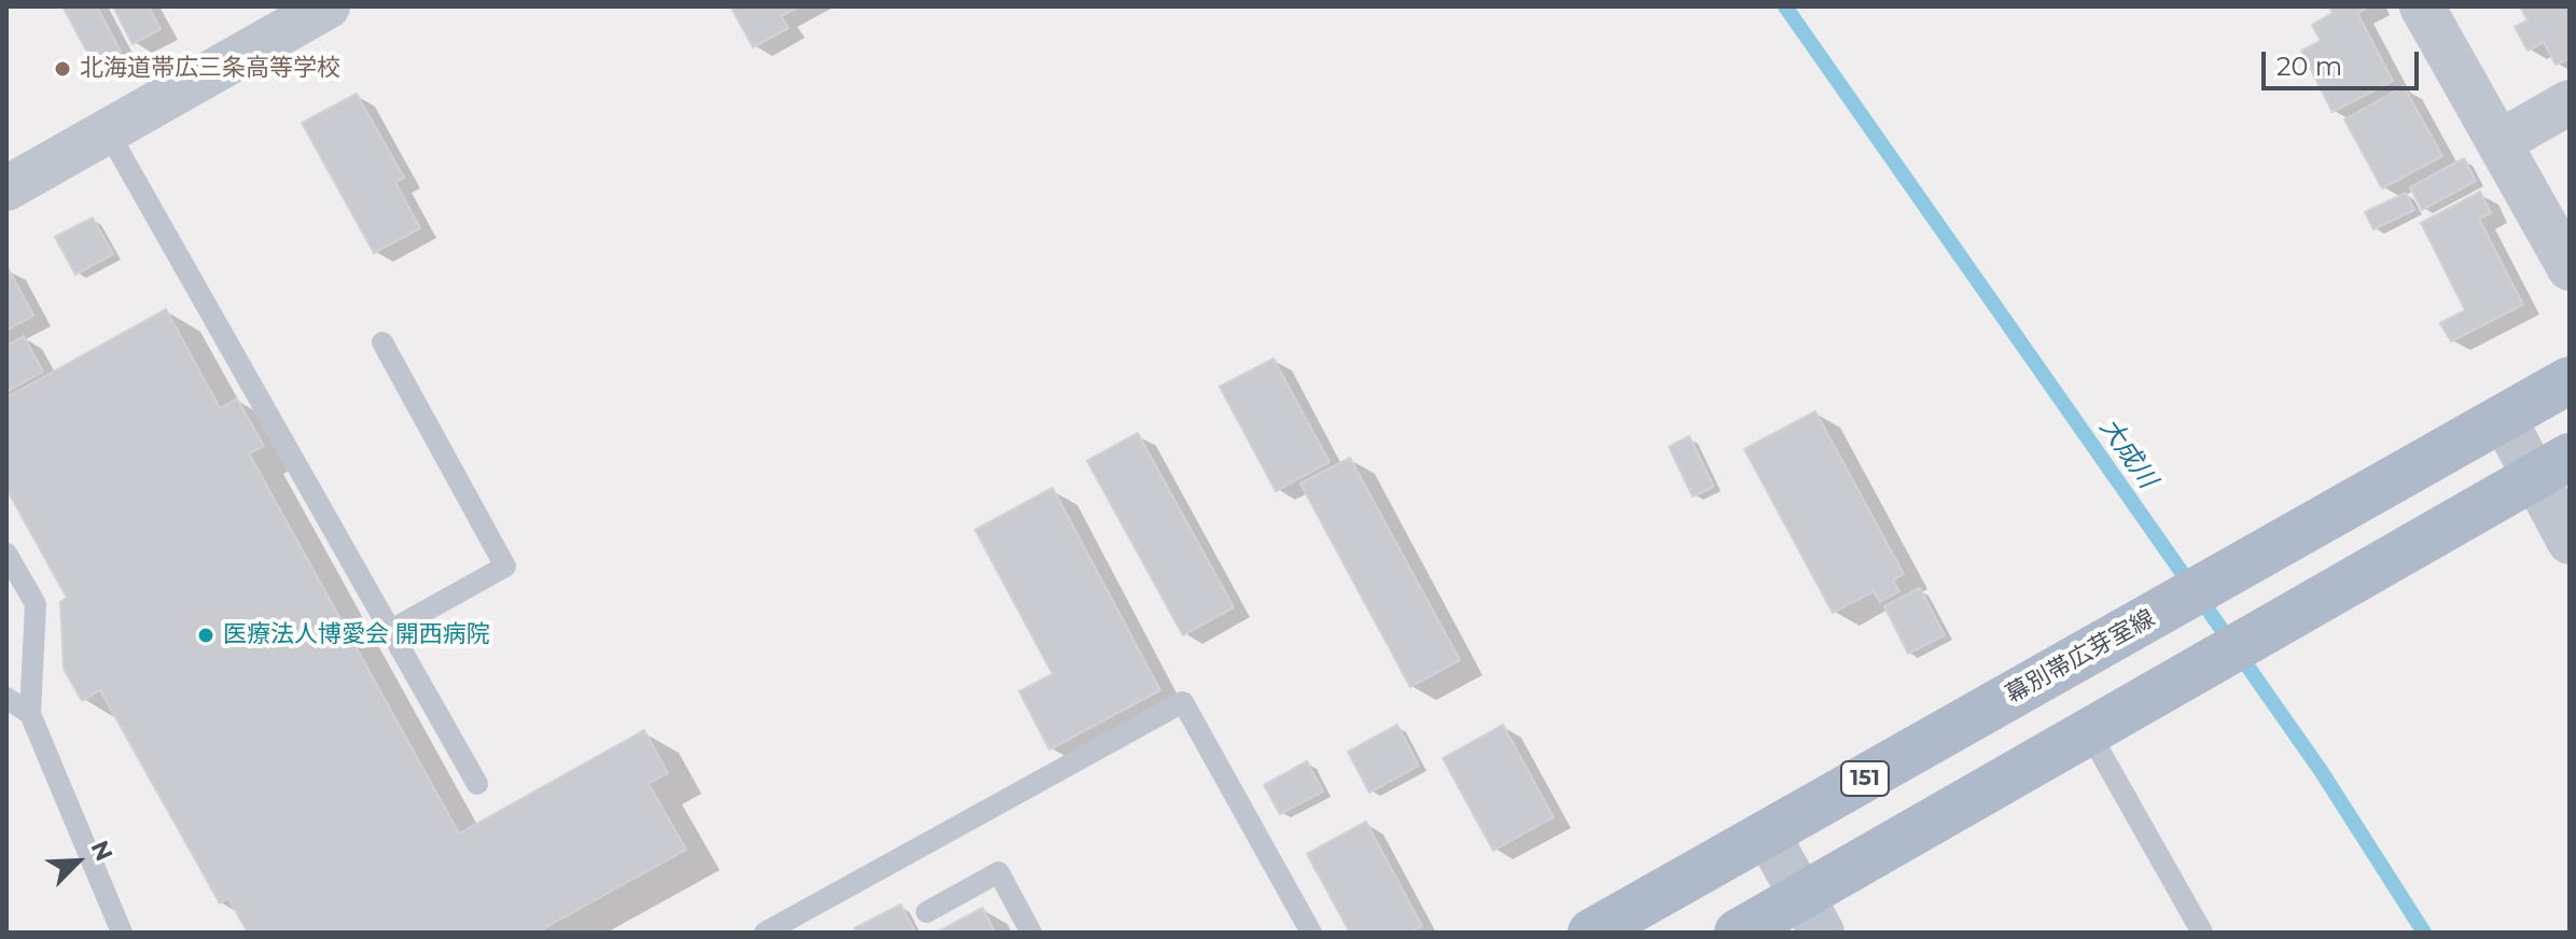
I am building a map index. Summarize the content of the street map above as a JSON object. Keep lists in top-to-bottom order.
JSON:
{
  "streets": {
    "main road": ["幕別帯広芽室線", "151"]
  },
  "water": ["大成川"],
  "places": ["北海道帯広三条高等学校", "医療法人博愛会 開西病院"],
  "scale_bar": "20 m",
  "north": "top right"
}
